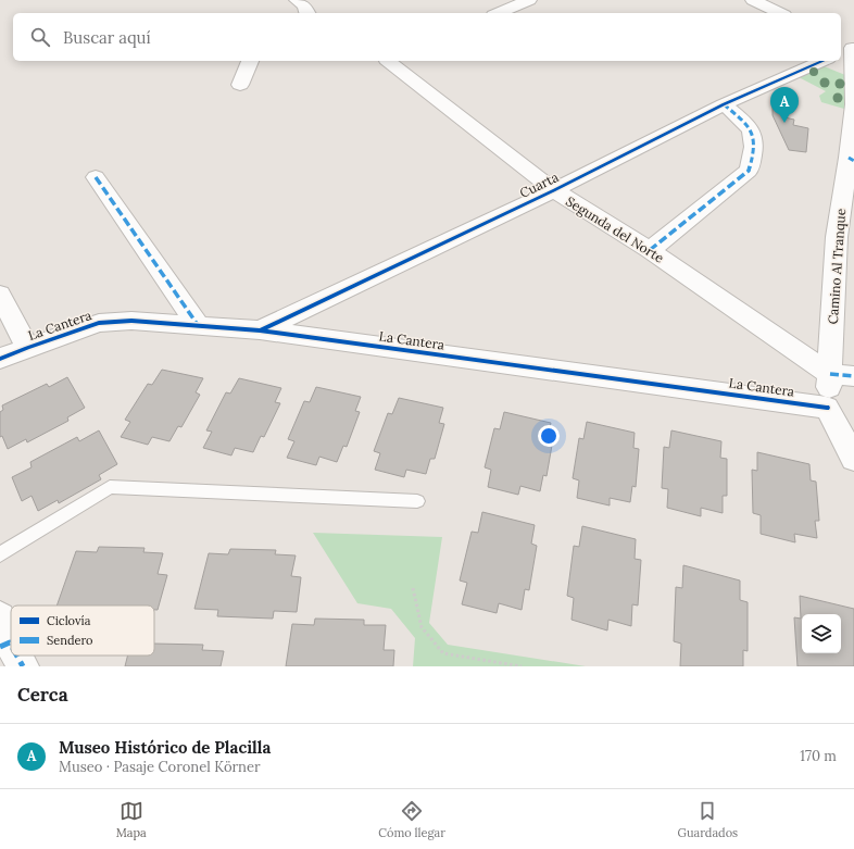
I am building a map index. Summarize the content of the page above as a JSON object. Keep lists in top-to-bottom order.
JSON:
{
  "streets": {
    "street": [
      "Cuarta",
      "Segunda del Norte",
      "Camino Al Tranque",
      "La Cantera"
    ]
  },
  "crossings": [
    ["Cuarta", "Segunda del Norte"],
    ["Cuarta", "La Cantera"],
    ["Segunda del Norte", "Camino Al Tranque"],
    ["Camino Al Tranque", "La Cantera"]
  ],
  "legend": ["Ciclovía", "Sendero"],
  "page": {
    "search": "Buscar aquí",
    "pins": "A",
    "heading": "Cerca",
    "list": [
      {
        "mark": "A",
        "name": "Museo Histórico de Placilla",
        "note": "Museo · Pasaje Coronel Körner",
        "value": "170 m"
      }
    ],
    "nav": ["Mapa", "Cómo llegar", "Guardados"]
  }
}
